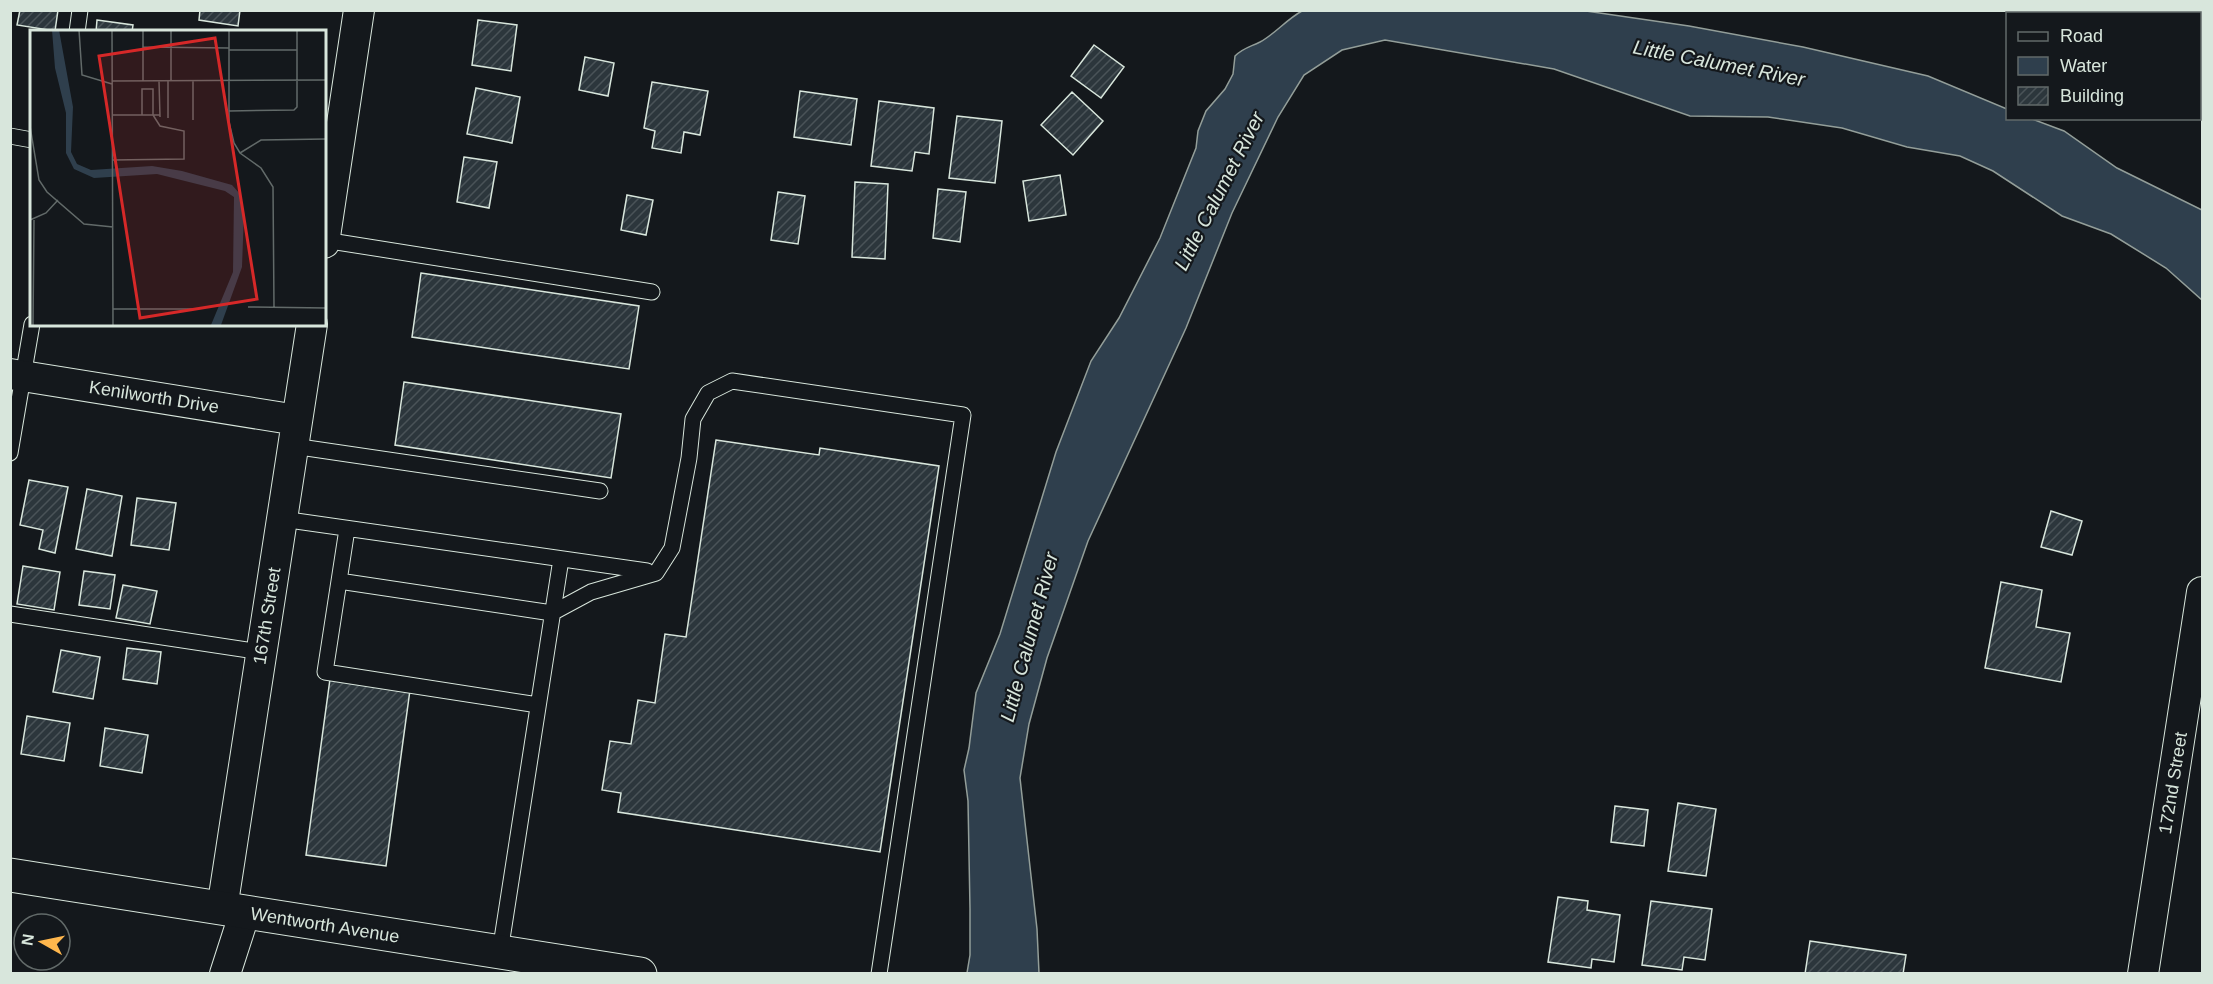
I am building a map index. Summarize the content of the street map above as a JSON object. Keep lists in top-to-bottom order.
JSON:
{
  "streets": {
    "street": [
      "Kenilworth Drive",
      "167th Street",
      "172nd Street",
      "Wentworth Avenue"
    ]
  },
  "crossings": [
    ["Kenilworth Drive", "167th Street"],
    ["167th Street", "Wentworth Avenue"]
  ],
  "water": ["Little Calumet River"],
  "legend": ["Road", "Water", "Building"],
  "north": "left"
}
